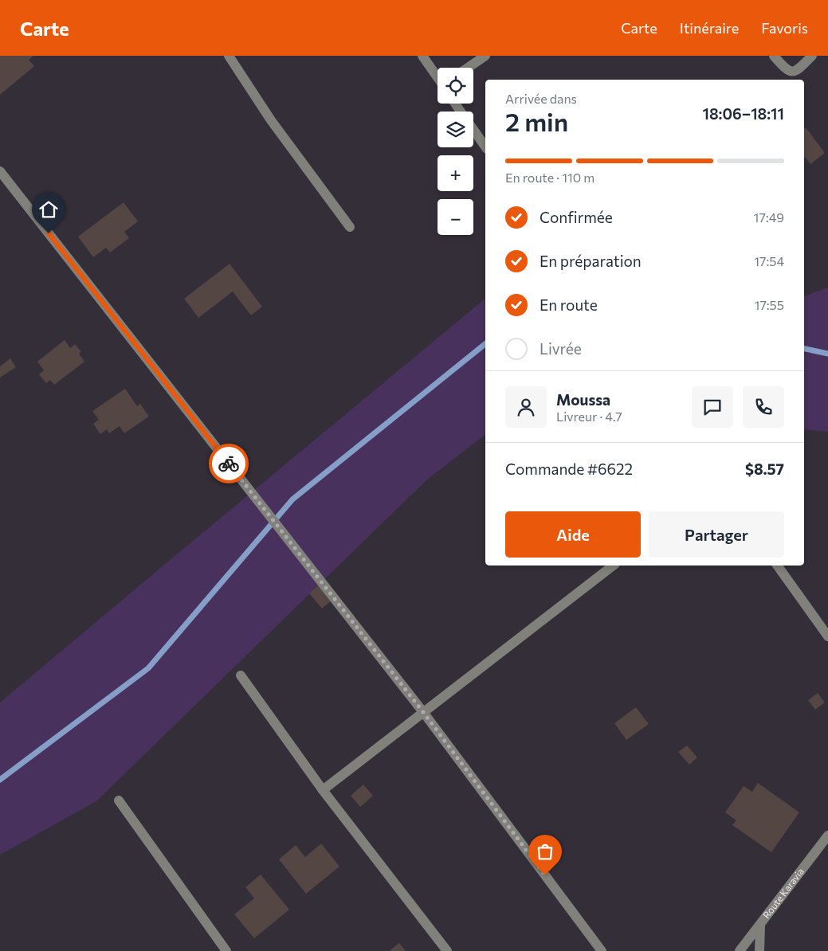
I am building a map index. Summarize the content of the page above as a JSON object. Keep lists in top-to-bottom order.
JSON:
{
  "streets": {
    "street": ["Route Karavia"]
  },
  "page": {
    "header": "Carte",
    "nav": ["Carte", "Itinéraire", "Favoris"],
    "map_buttons": ["+", "−"],
    "heading": ["2 min", "Arrivée dans", "18:06–18:11"],
    "panel": [
      "Moussa",
      "Livreur · 4.7",
      "Commande #6622",
      "$8.57"
    ],
    "bar": "En route · 110 m",
    "list": [
      ["Confirmée", "17:49"],
      ["En préparation", "17:54"],
      ["En route", "17:55"],
      "Livrée"
    ],
    "buttons": ["Aide", "Partager"]
  }
}
